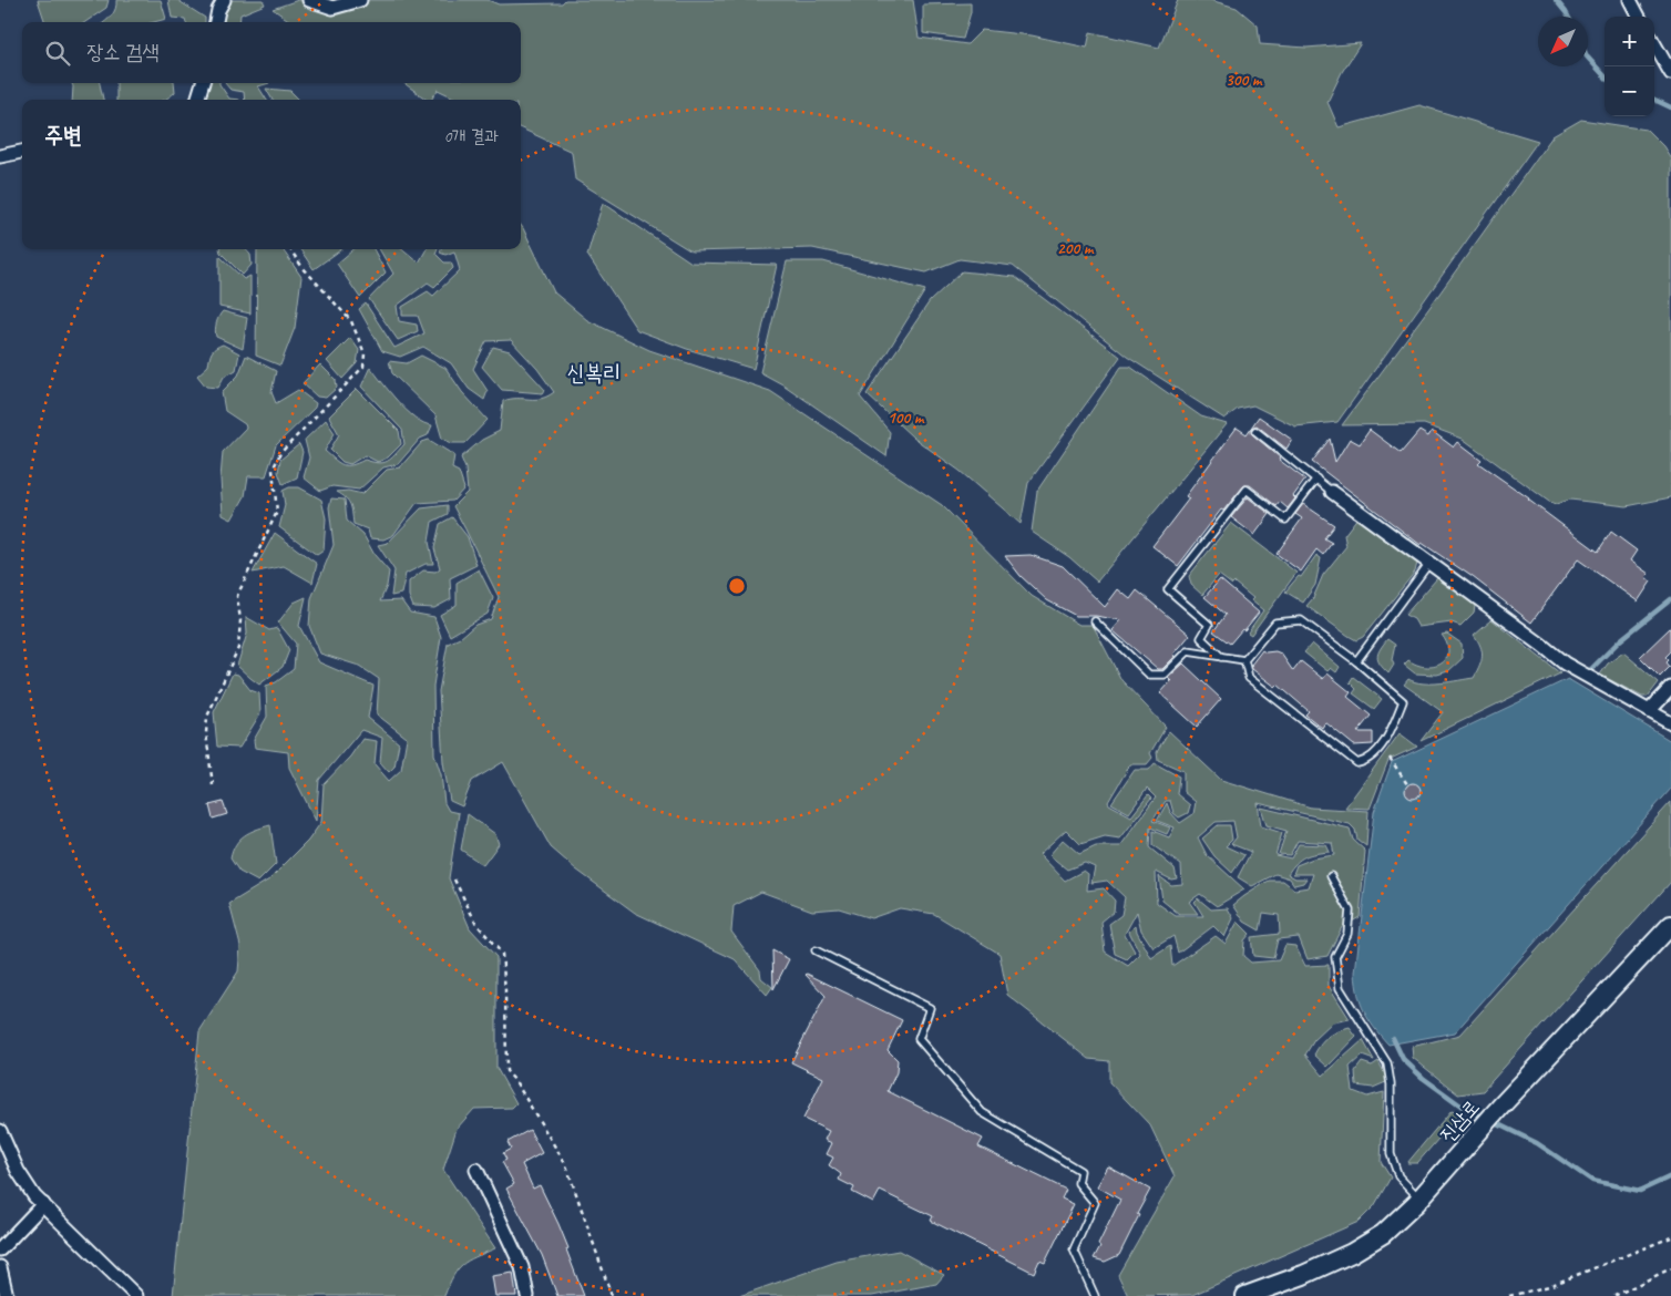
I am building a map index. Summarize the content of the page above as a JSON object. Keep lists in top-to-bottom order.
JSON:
{
  "streets": {
    "street": ["진삼로"]
  },
  "districts": ["신복리"],
  "north": "bottom left",
  "page": {
    "map_buttons": ["+", "−"],
    "search": "장소 검색",
    "heading": ["주변", "0개 결과"]
  },
  "rings": ["300 m", "200 m", "100 m"]
}
